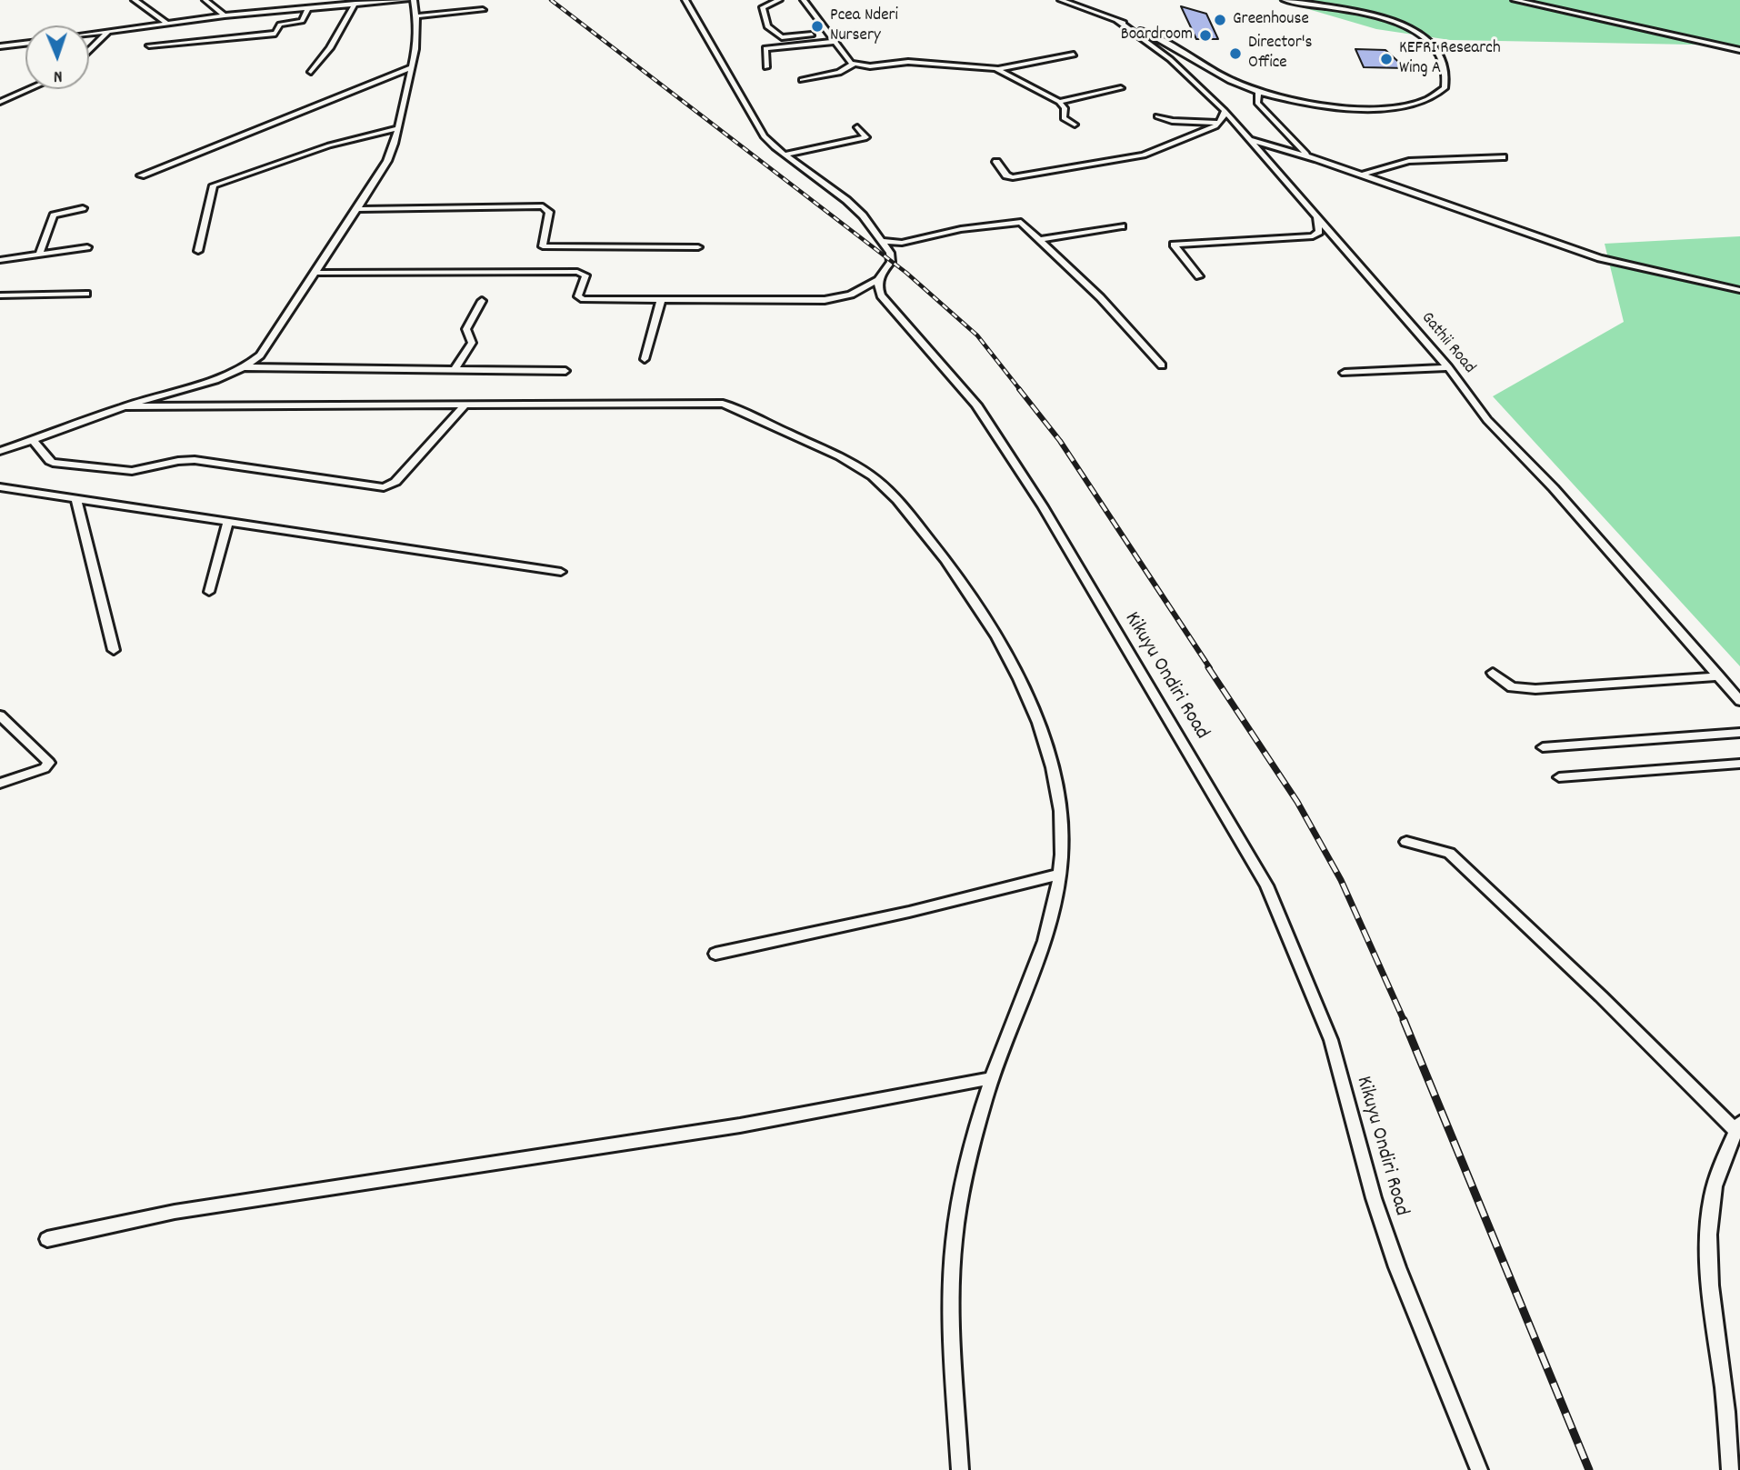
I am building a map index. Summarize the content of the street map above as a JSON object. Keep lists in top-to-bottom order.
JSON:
{
  "streets": {
    "street": ["Gathii Road", "Kikuyu Ondiri Road"]
  },
  "places": [
    "Greenhouse",
    "Pcea Nderi Nursery",
    "Boardroom",
    "Director's Office",
    "KEFRI Research Wing A"
  ],
  "north": "bottom"
}
